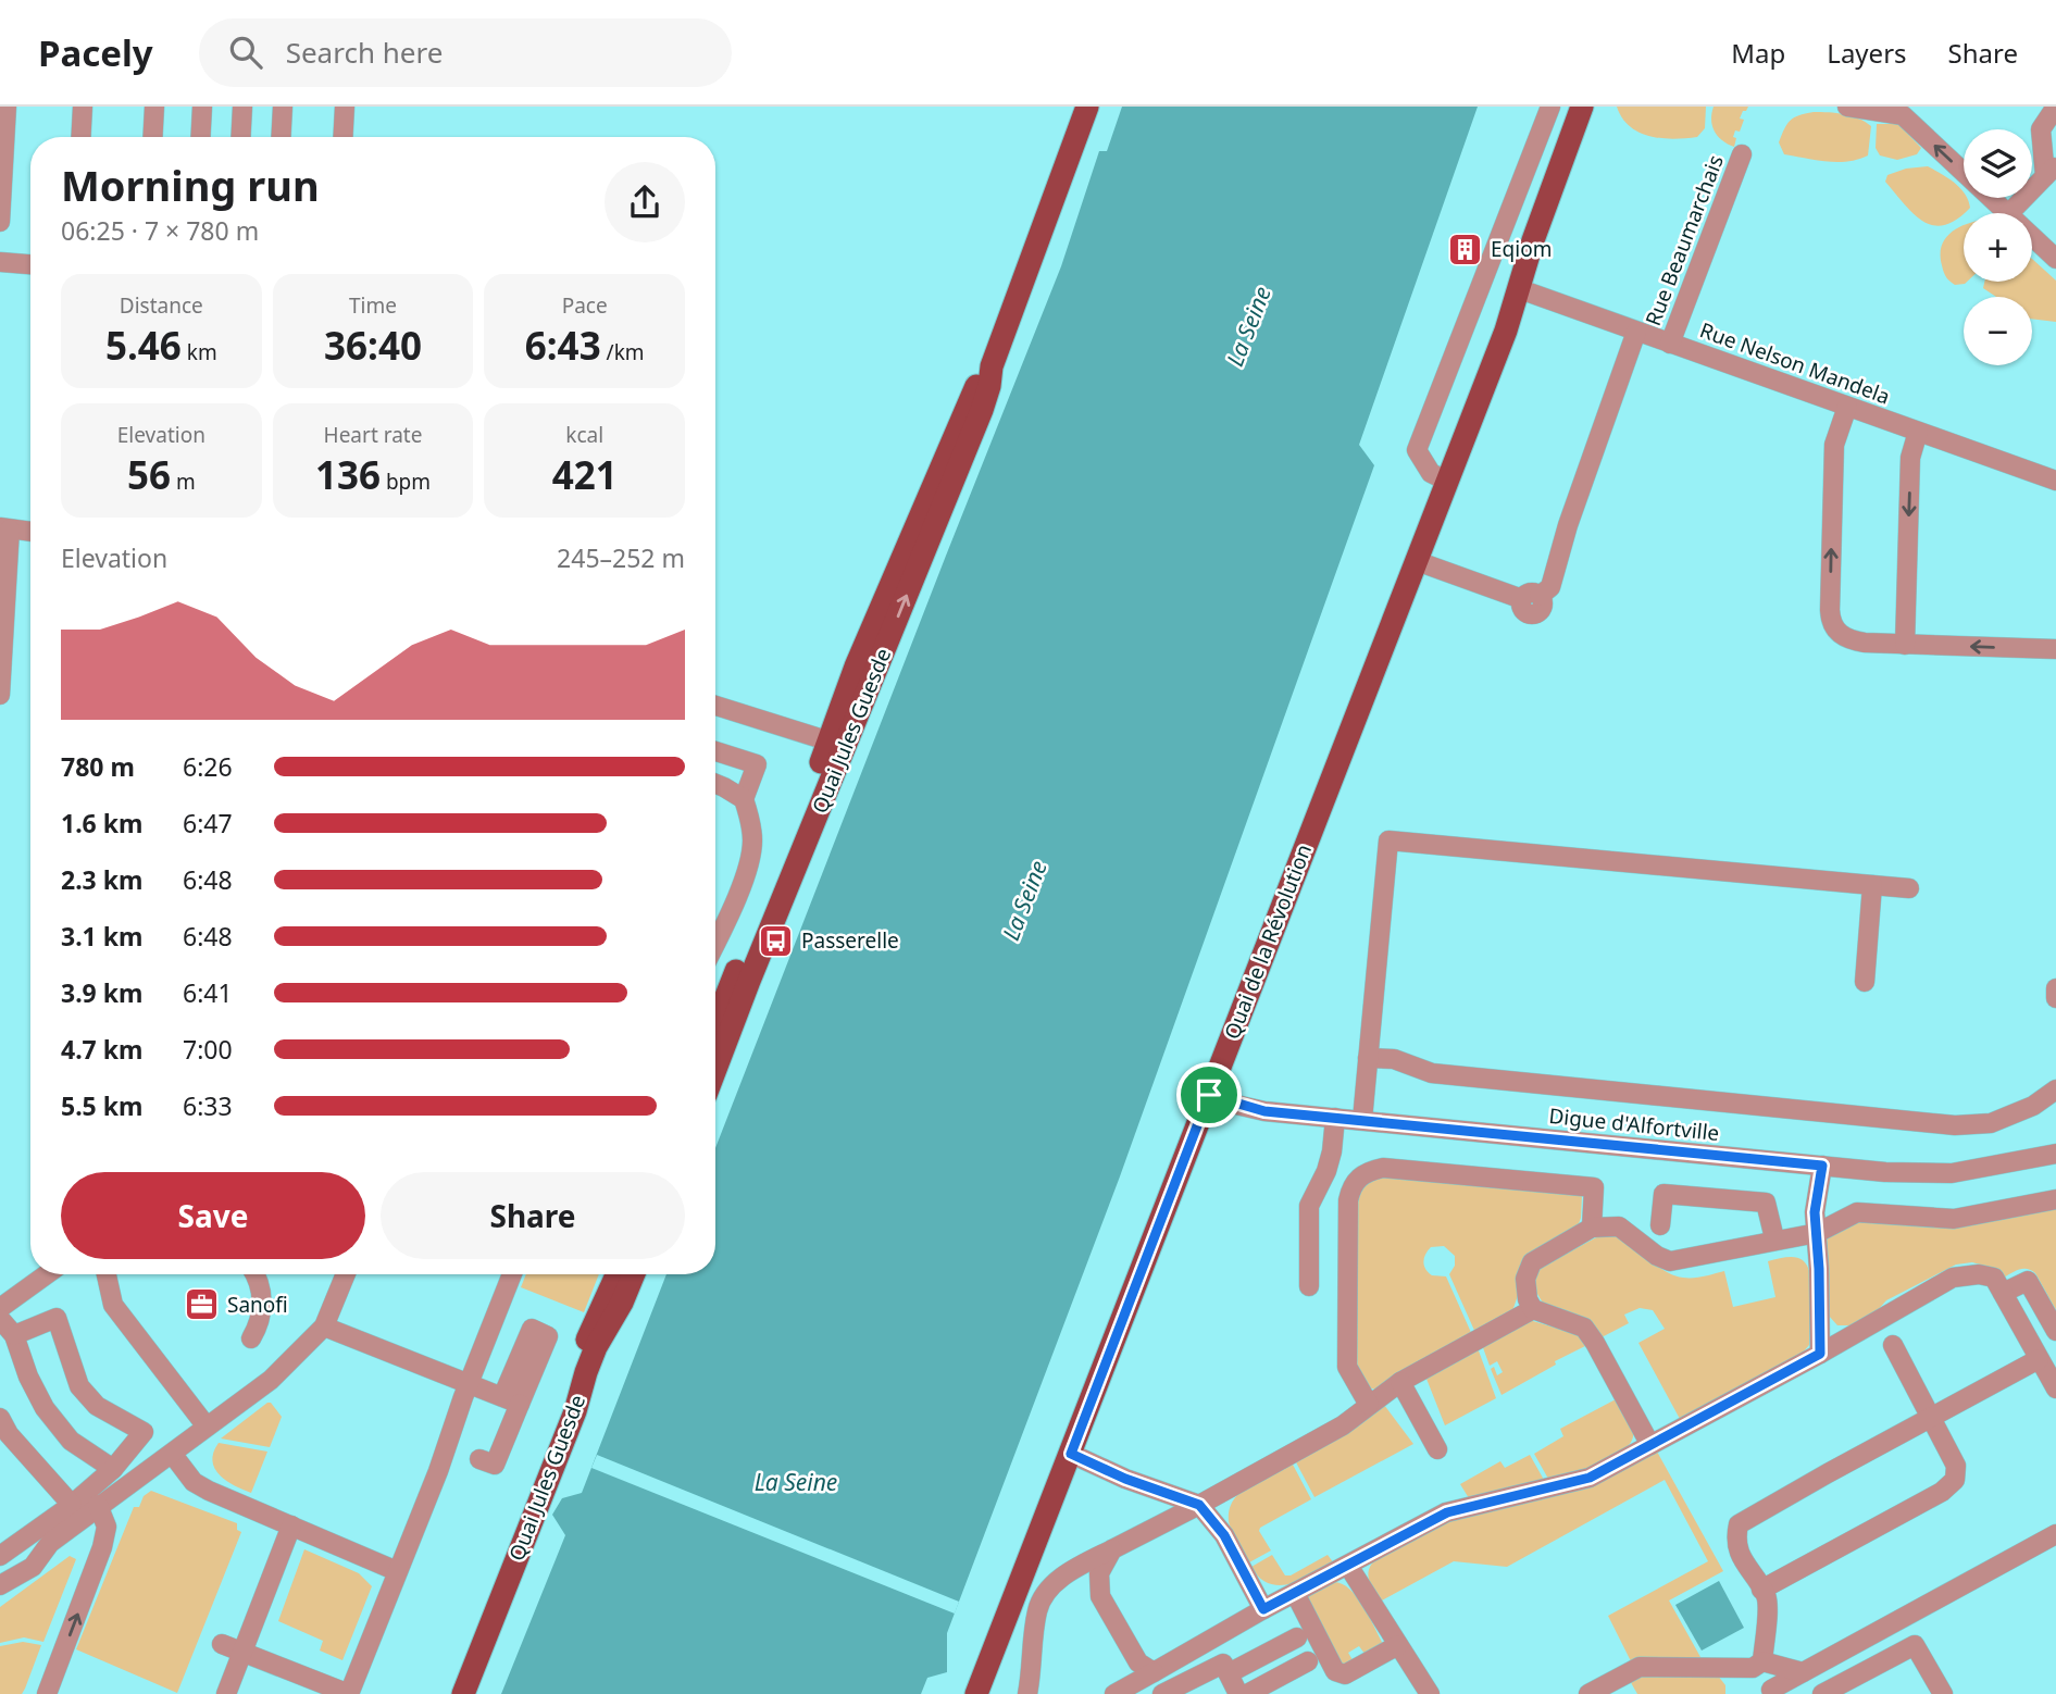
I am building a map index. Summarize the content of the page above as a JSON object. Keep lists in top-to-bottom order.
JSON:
{
  "streets": {
    "main road": ["Quai Jules Guesde", "Quai de la Révolution"],
    "street": ["Rue Beaumarchais", "Rue Nelson Mandela", "Digue d'Alfortville"]
  },
  "crossings": [
    ["Rue Beaumarchais", "Rue Nelson Mandela"],
    ["Rue Nelson Mandela", "Quai de la Révolution"],
    ["Quai de la Révolution", "Digue d'Alfortville"]
  ],
  "water": ["La Seine"],
  "places": {
    "building": ["Eqiom"],
    "bus stop": ["Passerelle"],
    "office": ["Sanofi"]
  },
  "page": {
    "header": "Pacely",
    "search": "Search here",
    "nav": ["Map", "Layers", "Share"],
    "map_buttons": ["+", "−"],
    "heading": ["Morning run", "06:25 · 7 × 780 m"],
    "stats": [
      ["Distance", "5.46 km"],
      ["Time", "36:40"],
      ["Pace", "6:43 /km"],
      ["Elevation", "56 m"],
      ["Heart rate", "136 bpm"],
      ["kcal", "421"]
    ],
    "chart": ["Elevation", "245–252 m"],
    "list": [
      {
        "name": "780 m",
        "note": "6:26"
      },
      {
        "name": "1.6 km",
        "note": "6:47"
      },
      {
        "name": "2.3 km",
        "note": "6:48"
      },
      {
        "name": "3.1 km",
        "note": "6:48"
      },
      {
        "name": "3.9 km",
        "note": "6:41"
      },
      {
        "name": "4.7 km",
        "note": "7:00"
      },
      {
        "name": "5.5 km",
        "note": "6:33"
      }
    ],
    "buttons": ["Save", "Share"]
  }
}
